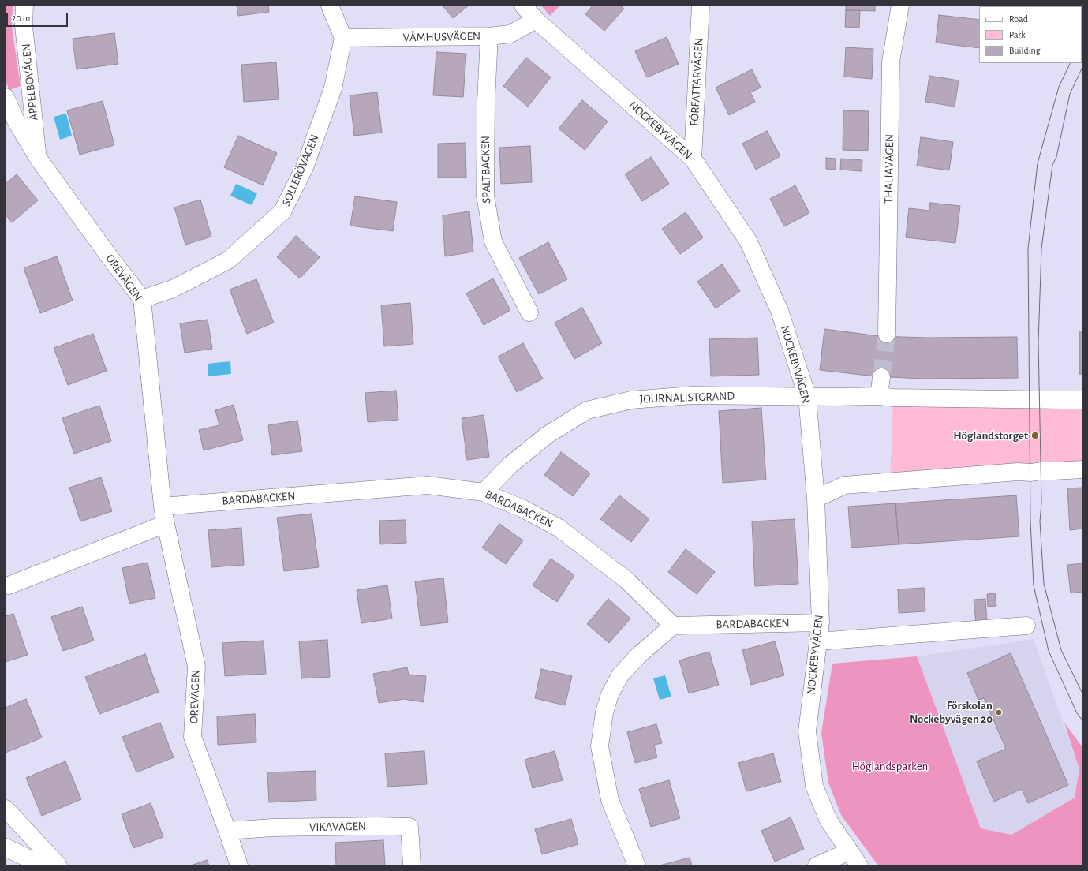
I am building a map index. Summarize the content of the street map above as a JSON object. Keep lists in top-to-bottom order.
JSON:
{
  "streets": {
    "street": [
      "VÅMHUSVÄGEN",
      "ÄPPELBOVÄGEN",
      "FÖRFATTARVÄGEN",
      "NOCKEBYVÄGEN",
      "THALIAVÄGEN",
      "SPALTBACKEN",
      "SOLLERÖVÄGEN",
      "OREVÄGEN",
      "JOURNALISTGRÄND",
      "BARDABACKEN",
      "VIKAVÄGEN"
    ]
  },
  "crossings": [
    ["VÅMHUSVÄGEN", "NOCKEBYVÄGEN"],
    ["VÅMHUSVÄGEN", "SPALTBACKEN"],
    ["VÅMHUSVÄGEN", "SOLLERÖVÄGEN"],
    ["ÄPPELBOVÄGEN", "OREVÄGEN"],
    ["FÖRFATTARVÄGEN", "NOCKEBYVÄGEN"],
    ["NOCKEBYVÄGEN", "JOURNALISTGRÄND"],
    ["NOCKEBYVÄGEN", "BARDABACKEN"],
    ["SOLLERÖVÄGEN", "OREVÄGEN"],
    ["OREVÄGEN", "BARDABACKEN"],
    ["OREVÄGEN", "VIKAVÄGEN"],
    ["JOURNALISTGRÄND", "BARDABACKEN"]
  ],
  "parks": ["Höglandsparken"],
  "places": ["Höglandstorget", "Förskolan Nockebyvägen 20"],
  "legend": ["Road", "Park", "Building"],
  "scale_bar": "20 m"
}
